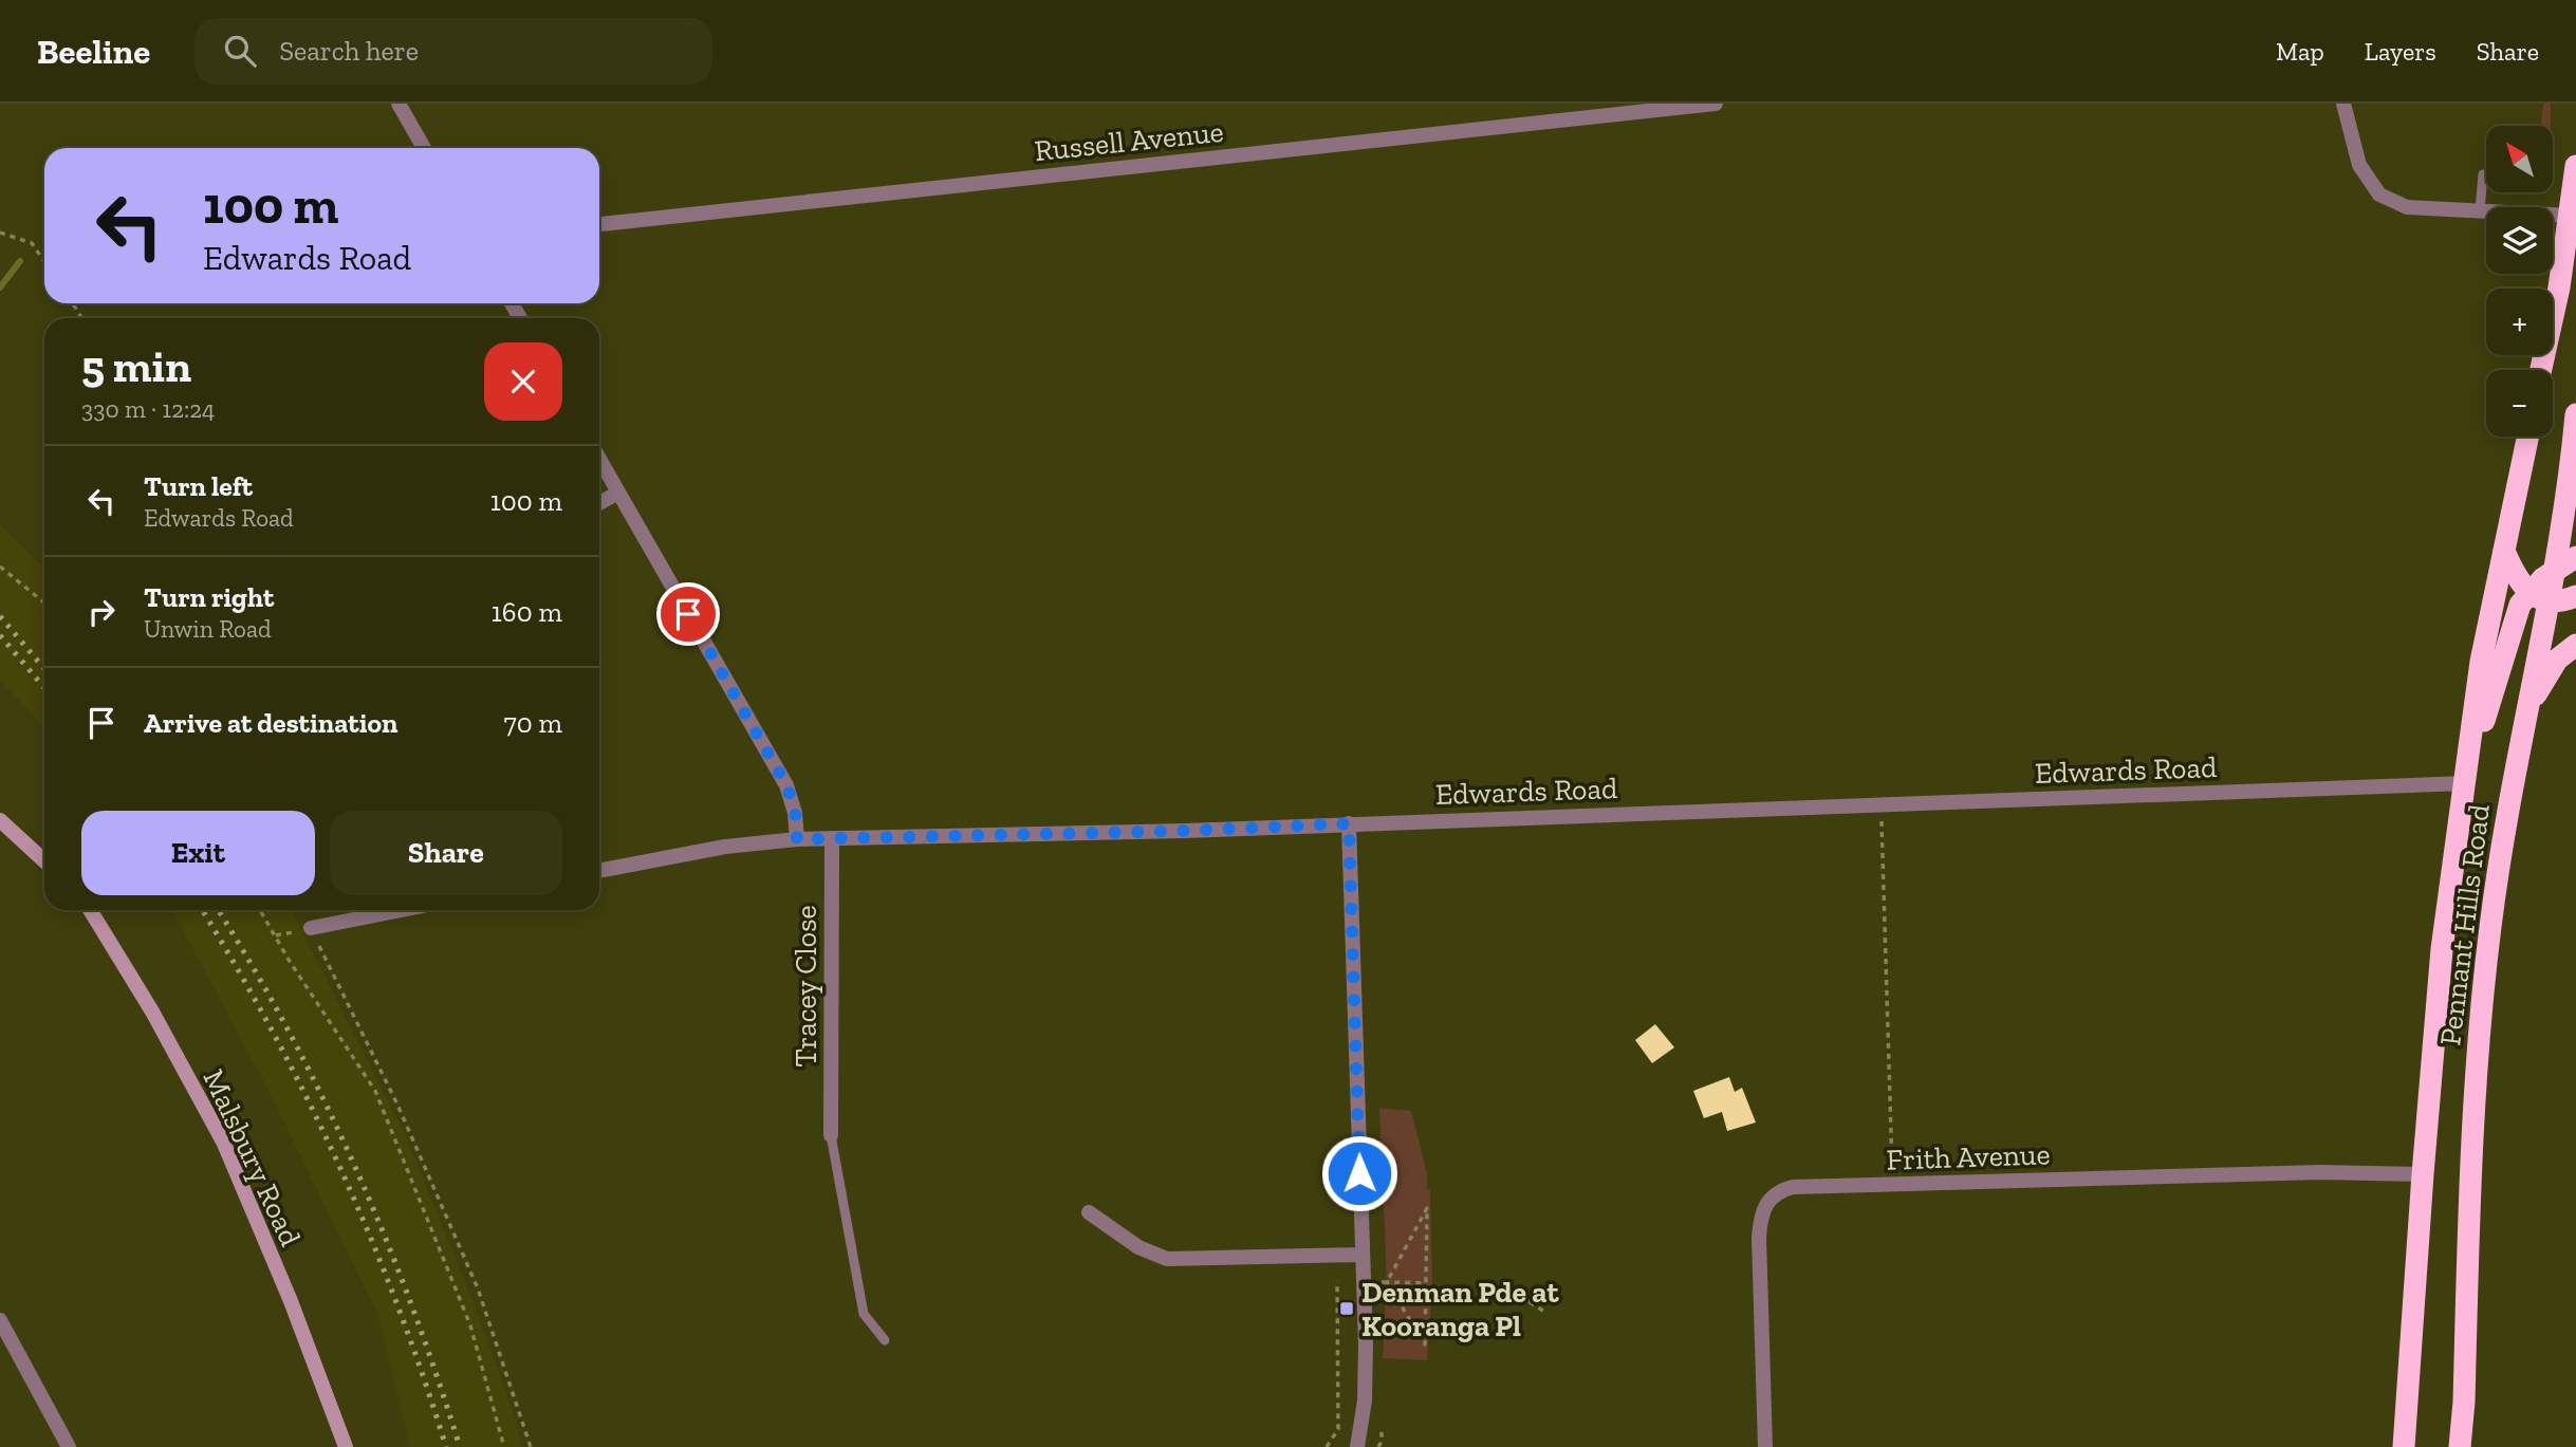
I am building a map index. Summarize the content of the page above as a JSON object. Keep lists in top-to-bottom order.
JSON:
{
  "streets": {
    "highway": ["Pennant Hills Road"],
    "street": [
      "Russell Avenue",
      "Edwards Road",
      "Tracey Close",
      "Frith Avenue",
      "Malsbury Road"
    ]
  },
  "crossings": [
    ["Edwards Road", "Pennant Hills Road"],
    ["Edwards Road", "Tracey Close"],
    ["Pennant Hills Road", "Frith Avenue"]
  ],
  "places": {
    "transit": ["Denman Pde at Kooranga Pl"]
  },
  "north": "top left",
  "page": {
    "header": "Beeline",
    "search": "Search here",
    "nav": ["Map", "Layers", "Share"],
    "map_buttons": ["+", "−"],
    "turn": ["100 m", "Edwards Road"],
    "heading": ["5 min", "330 m · 12:24"],
    "list": [
      {
        "name": "Turn left",
        "note": "Edwards Road",
        "value": "100 m"
      },
      {
        "name": "Turn right",
        "note": "Unwin Road",
        "value": "160 m"
      },
      {
        "name": "Arrive at destination",
        "value": "70 m"
      }
    ],
    "buttons": ["Exit", "Share"]
  }
}
